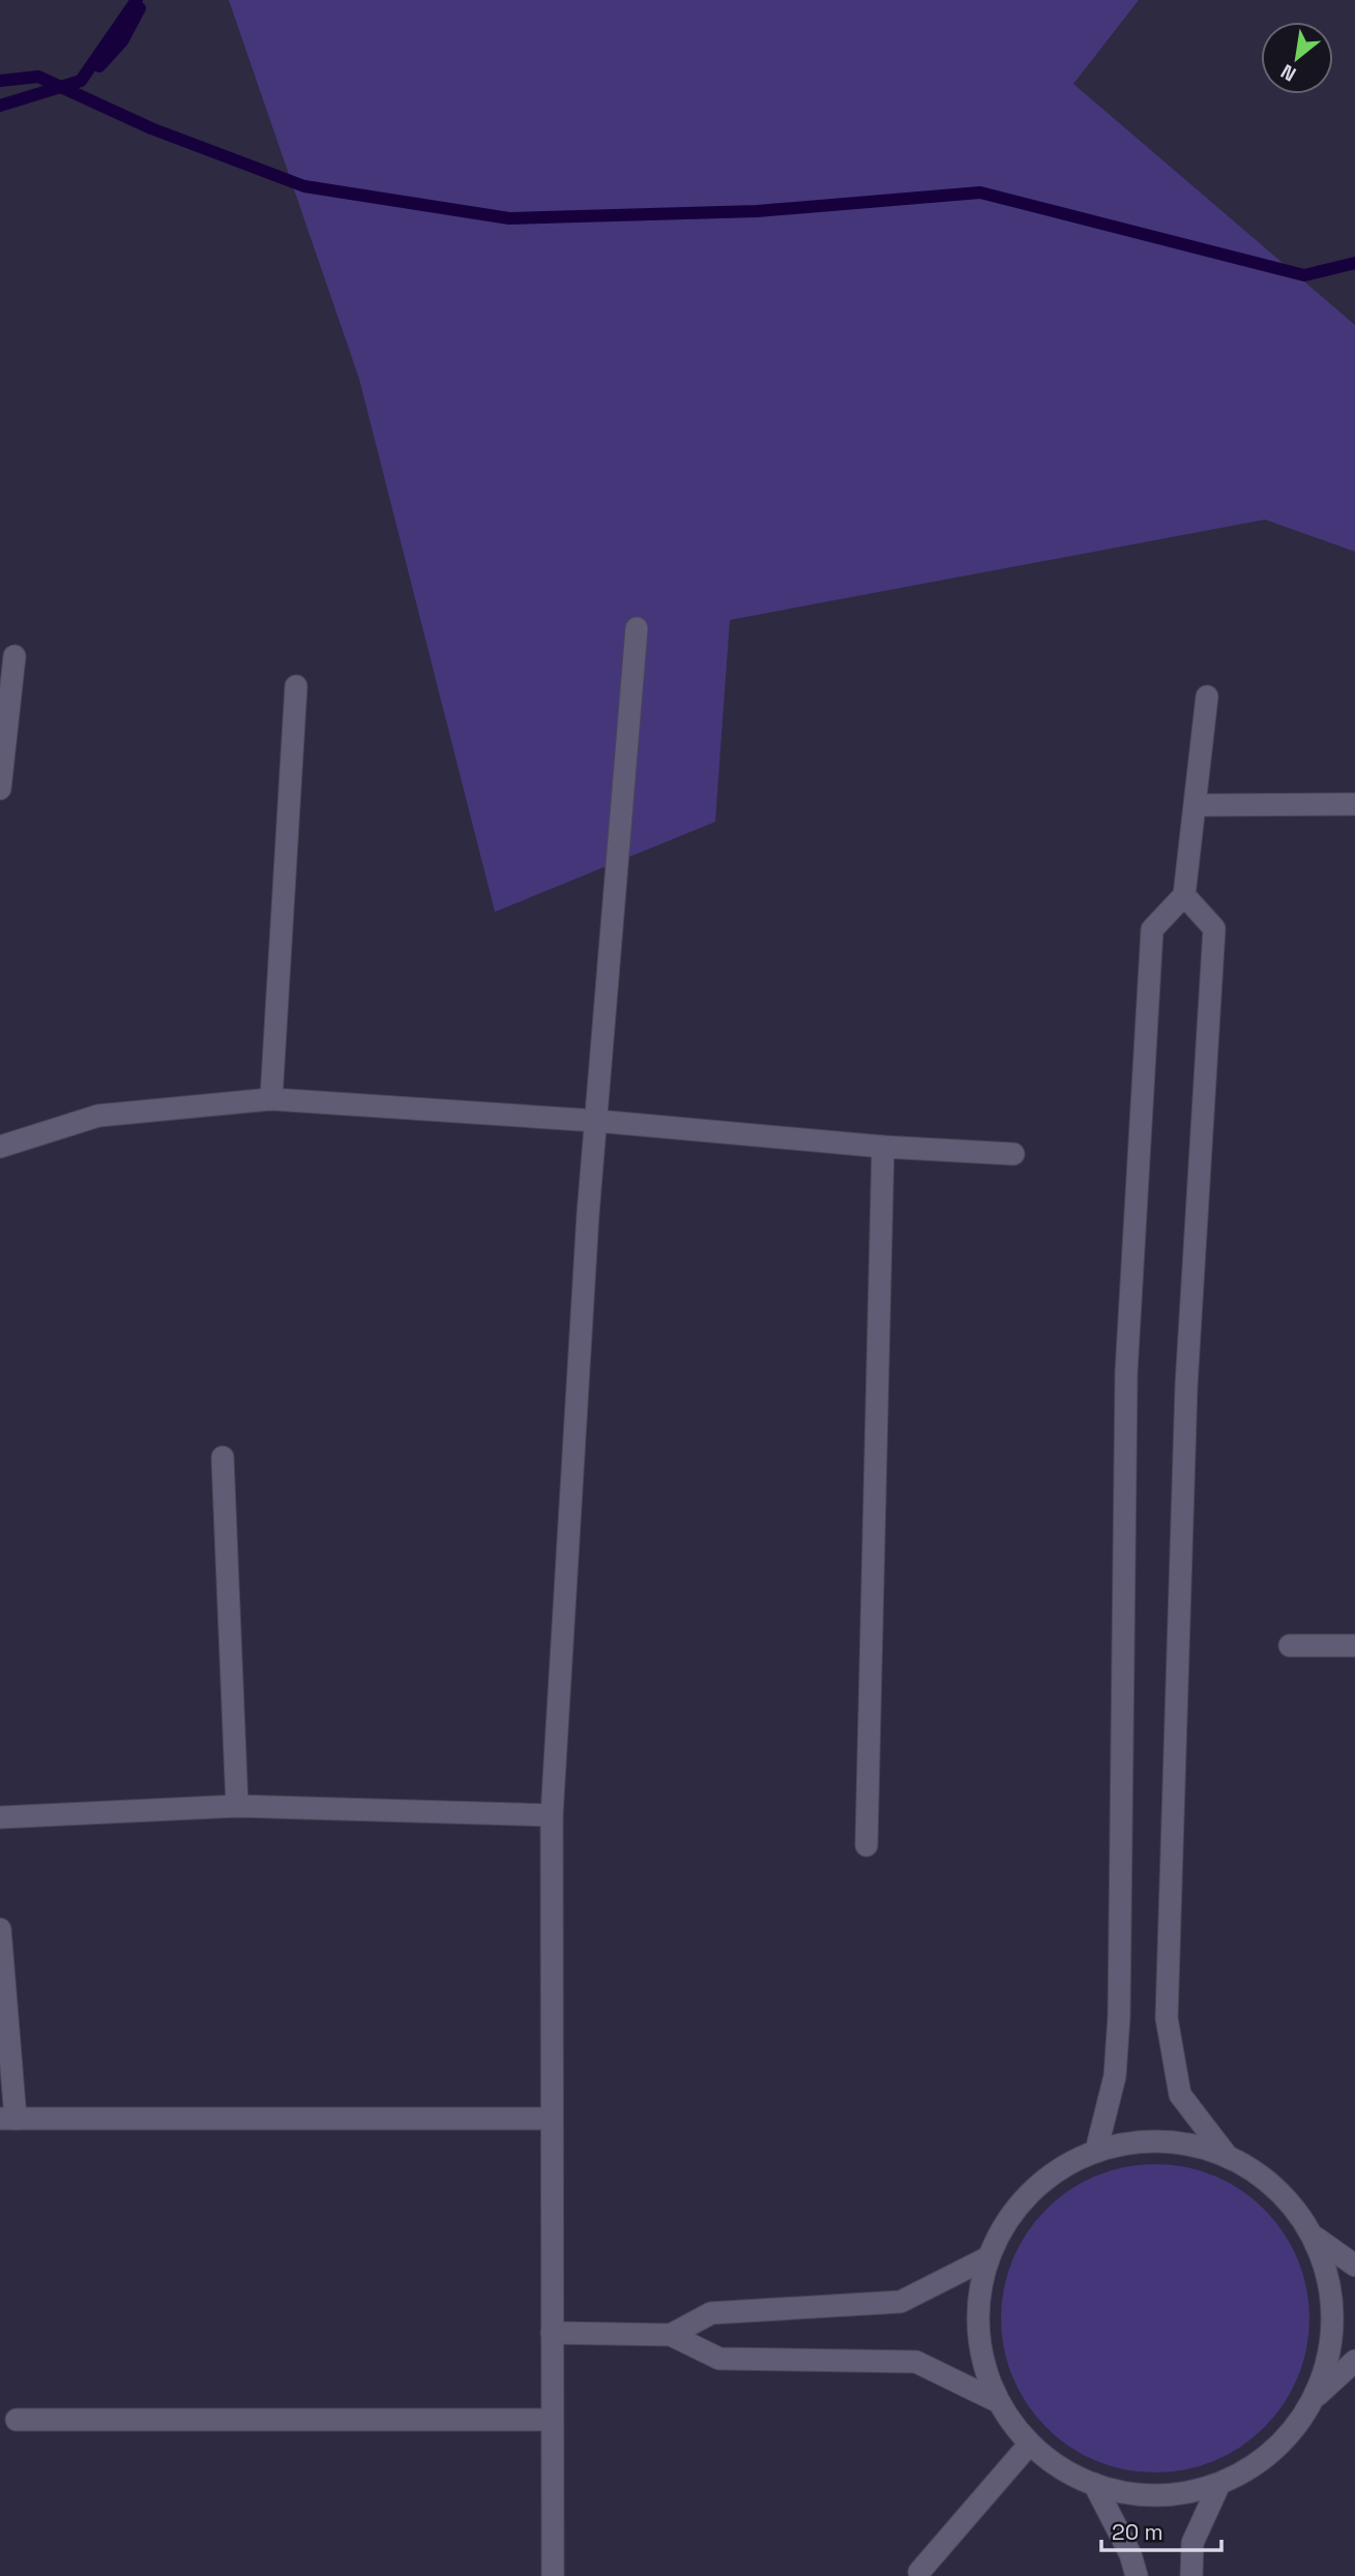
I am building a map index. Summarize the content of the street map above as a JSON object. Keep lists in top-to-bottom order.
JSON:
{
  "scale_bar": "20 m",
  "north": "bottom left"
}
